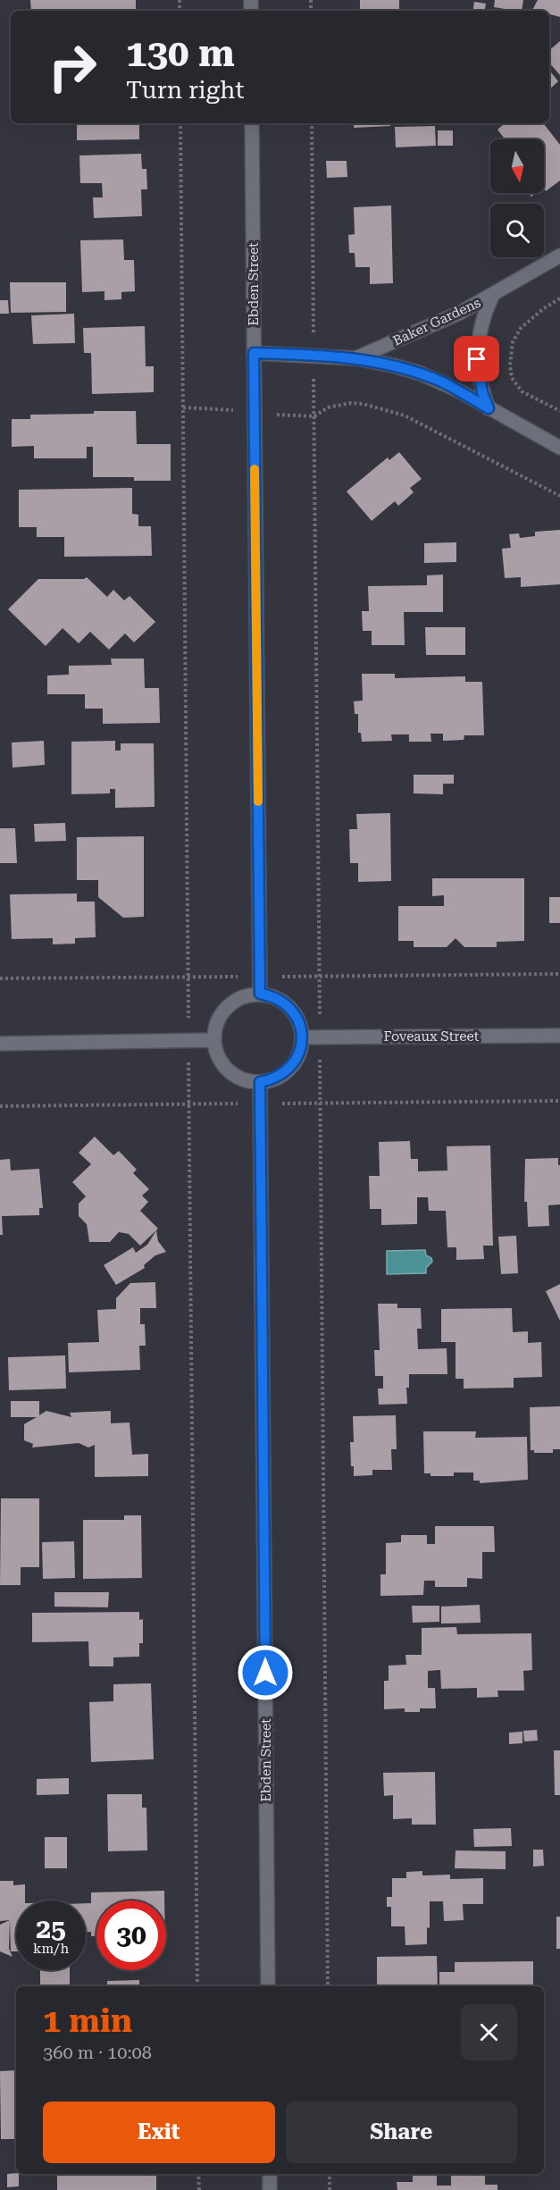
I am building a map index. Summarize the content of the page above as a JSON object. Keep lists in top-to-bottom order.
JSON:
{
  "streets": {
    "street": ["Ebden Street", "Baker Gardens", "Foveaux Street"]
  },
  "crossings": [
    ["Ebden Street", "Baker Gardens"],
    ["Ebden Street", "Foveaux Street"]
  ],
  "north": "bottom",
  "page": {
    "turn": ["130 m", "Turn right"],
    "speed": "25 km/h",
    "limit": "30",
    "heading": ["1 min", "360 m · 10:08"],
    "buttons": ["Exit", "Share"]
  }
}
